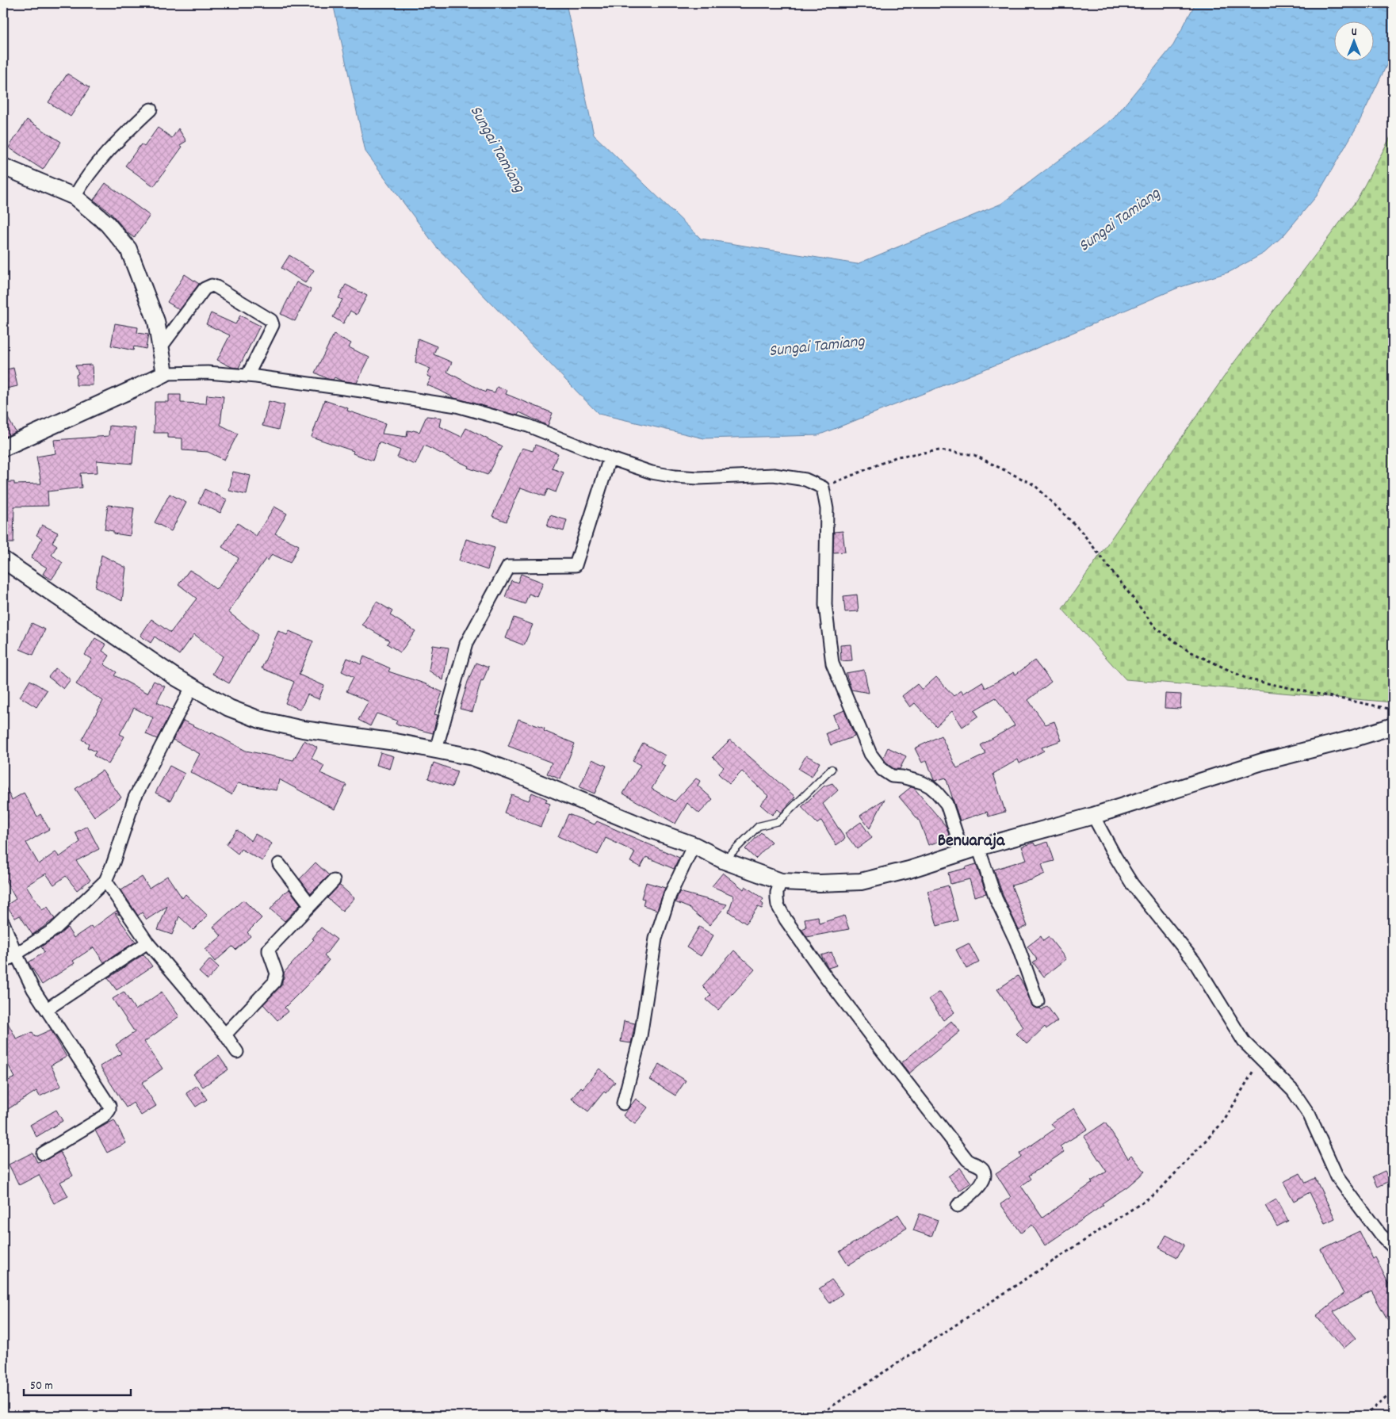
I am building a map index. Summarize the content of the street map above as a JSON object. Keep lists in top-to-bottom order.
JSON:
{
  "districts": ["Benuaraja"],
  "water": ["Sungai Tamiang"],
  "scale_bar": "50 m",
  "north": "top"
}
